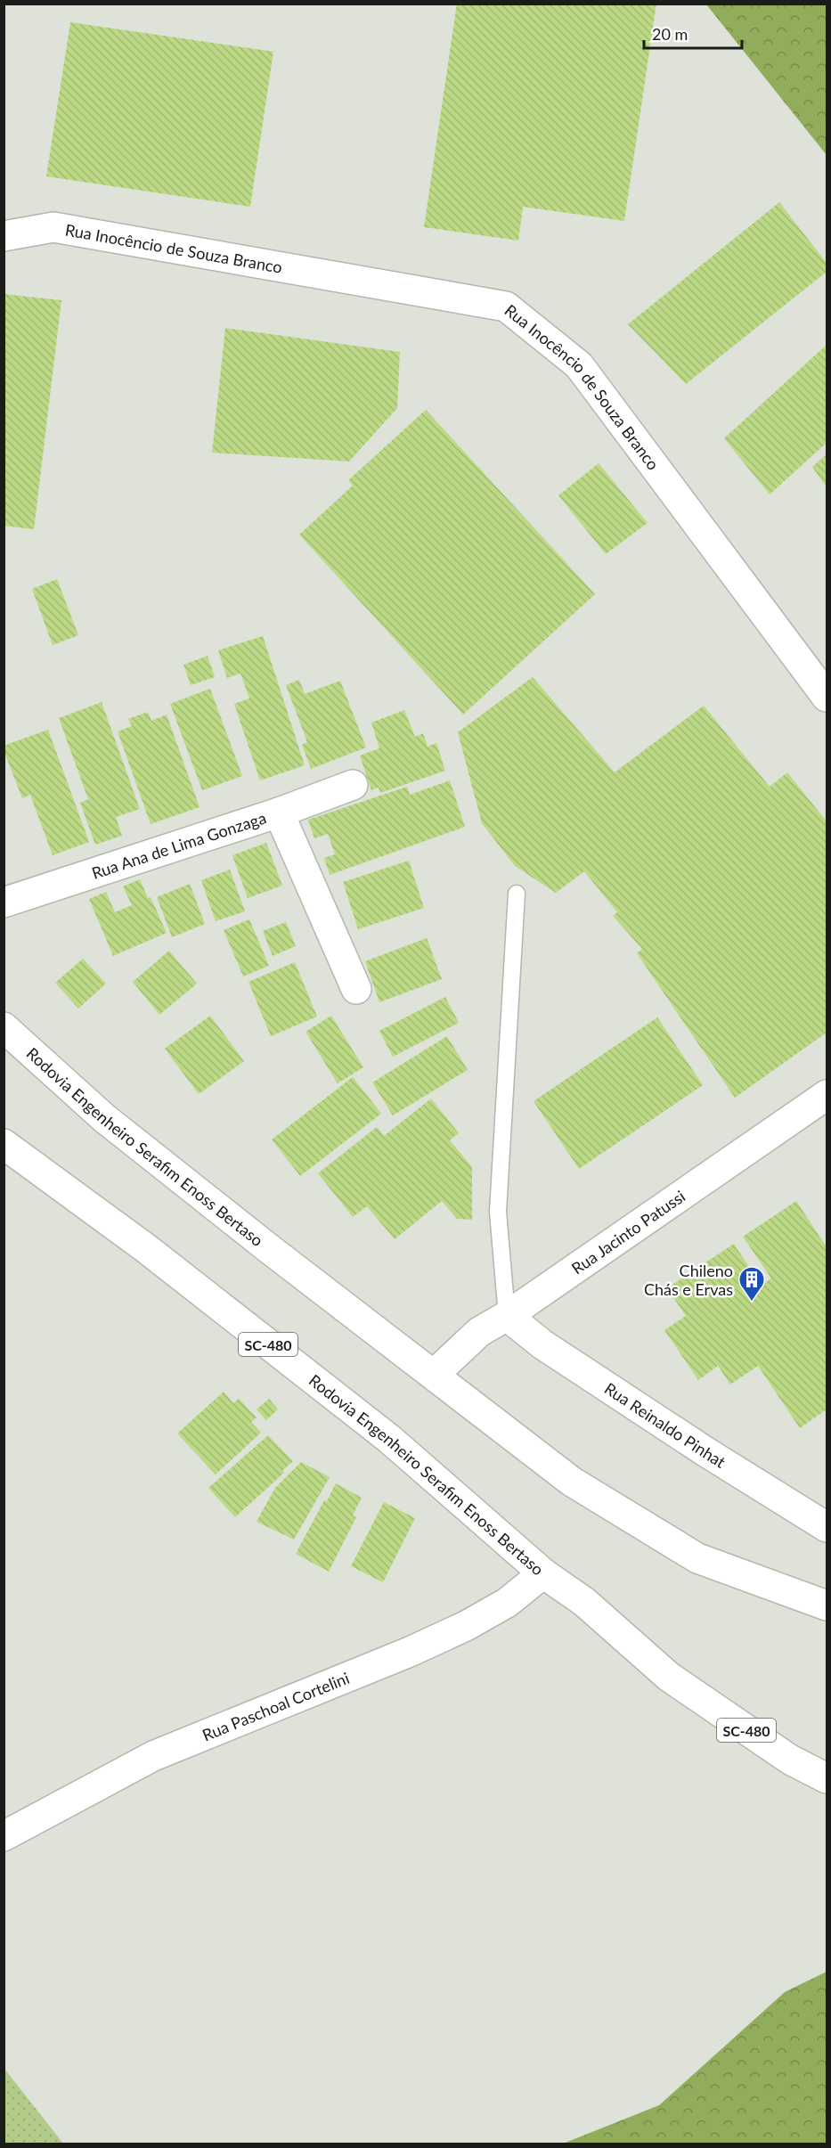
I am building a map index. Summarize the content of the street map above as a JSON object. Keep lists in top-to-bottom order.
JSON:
{
  "streets": {
    "street": [
      "Rua Inocêncio de Souza Branco",
      "Rua Ana de Lima Gonzaga",
      "Rodovia Engenheiro Serafim Enoss Bertaso",
      "Rua Jacinto Patussi",
      "SC-480",
      "Rua Reinaldo Pinhat",
      "Rua Paschoal Cortelini"
    ]
  },
  "crossings": [
    ["Rodovia Engenheiro Serafim Enoss Bertaso", "Rua Jacinto Patussi"],
    ["Rodovia Engenheiro Serafim Enoss Bertaso", "Rua Paschoal Cortelini"],
    ["Rua Jacinto Patussi", "Rua Reinaldo Pinhat"]
  ],
  "places": {
    "building": ["Chileno Chás e Ervas"]
  },
  "scale_bar": "20 m"
}
